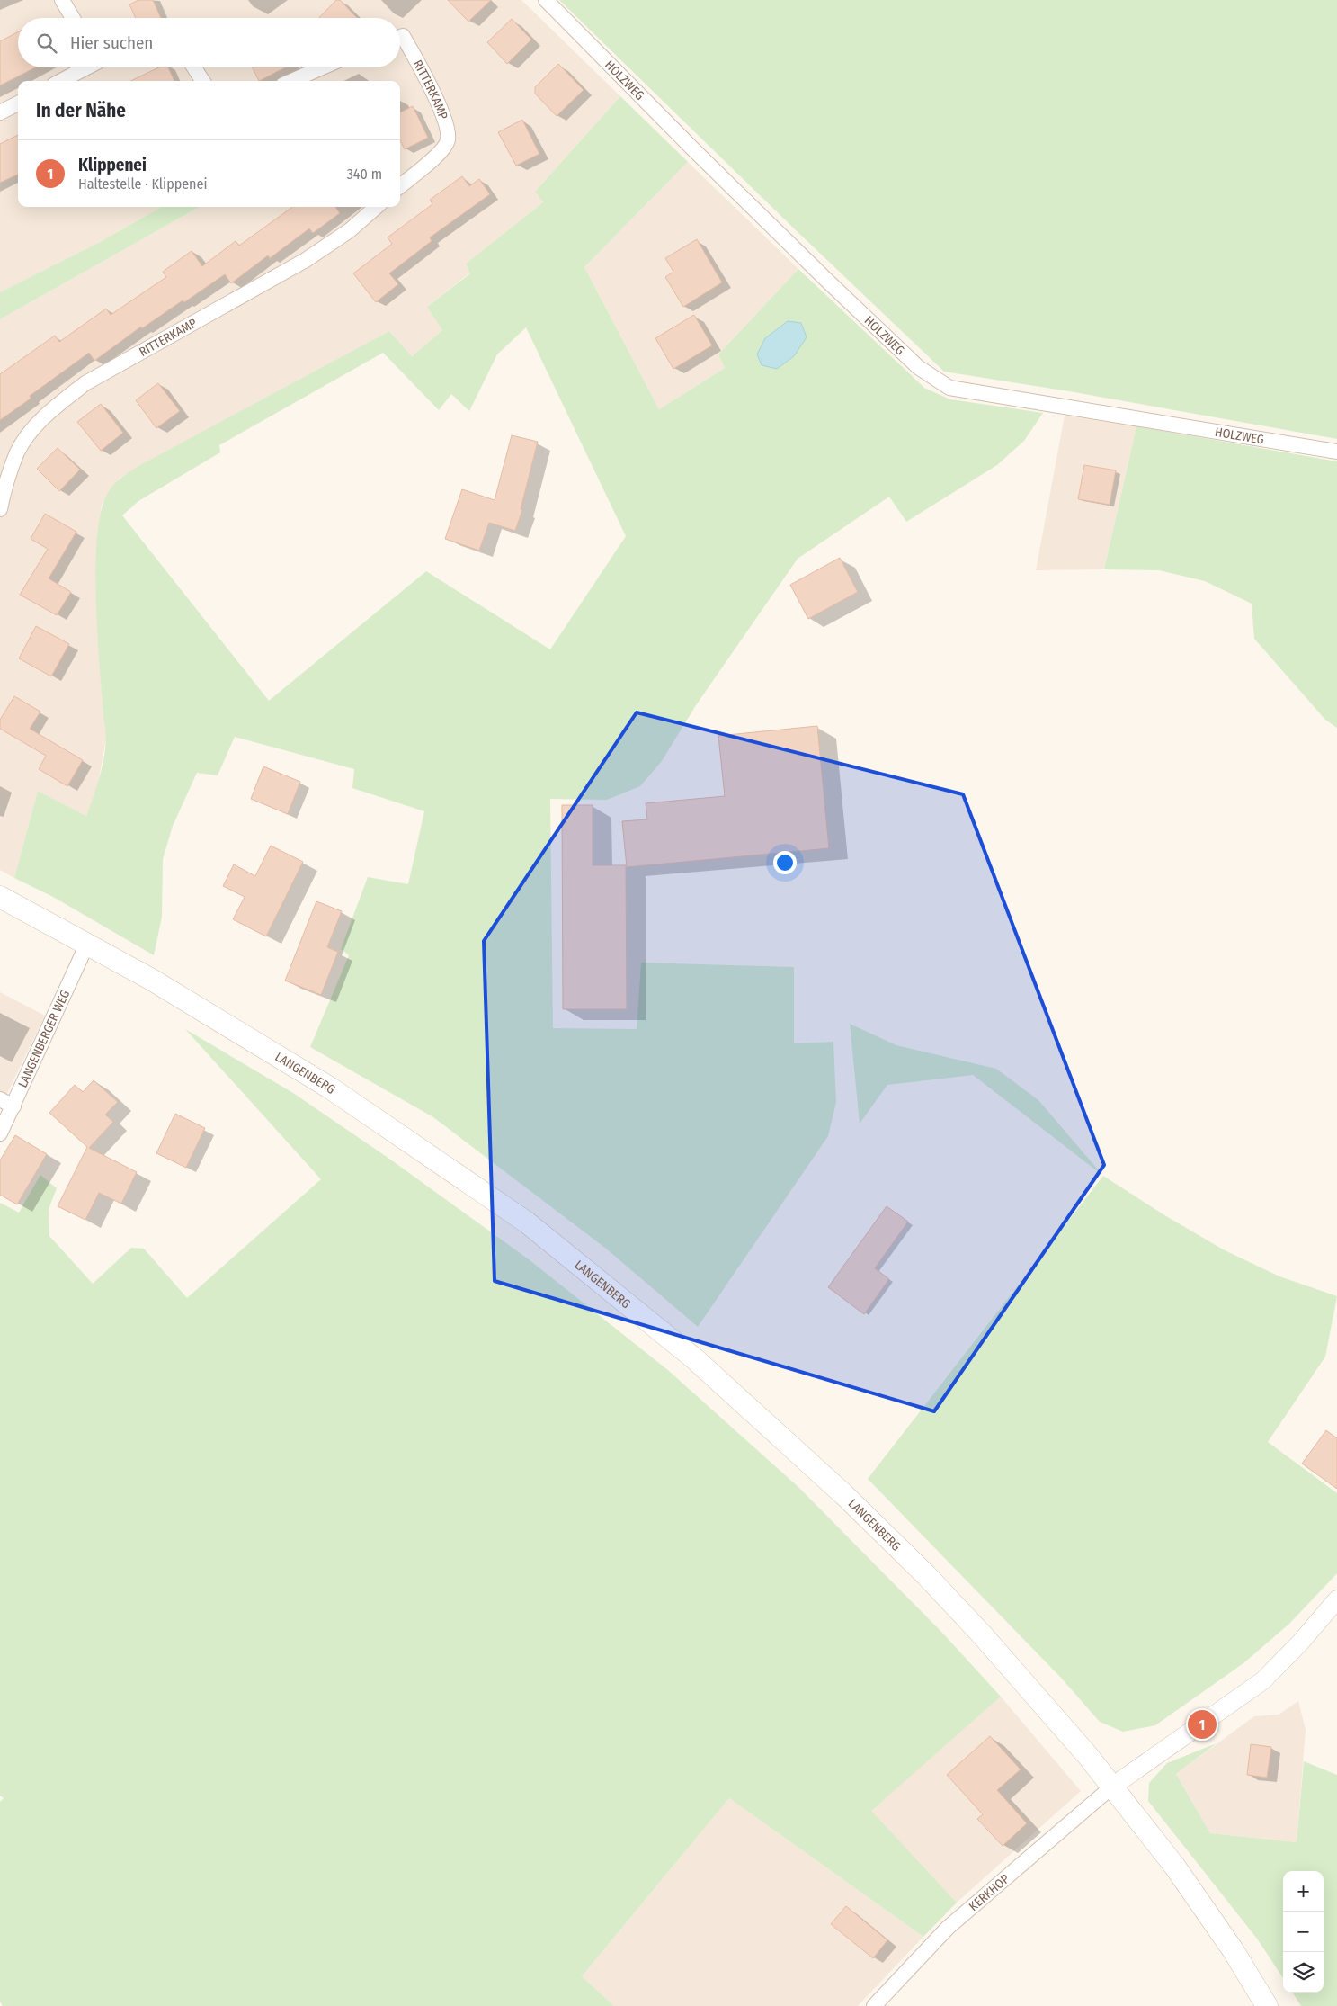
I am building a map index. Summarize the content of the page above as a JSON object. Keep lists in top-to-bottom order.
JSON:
{
  "streets": {
    "main road": ["LANGENBERG"],
    "street": [
      "HOLZWEG",
      "RITTERKAMP",
      "LANGENBERGER WEG",
      "KERKHOP"
    ]
  },
  "crossings": [
    ["LANGENBERGER WEG", "LANGENBERG"],
    ["LANGENBERG", "KERKHOP"]
  ],
  "page": {
    "search": "Hier suchen",
    "heading": "In der Nähe",
    "list": [
      {
        "mark": "1",
        "name": "Klippenei",
        "note": "Haltestelle · Klippenei",
        "value": "340 m"
      }
    ],
    "pins": "1",
    "map_buttons": ["+", "−"]
  }
}
